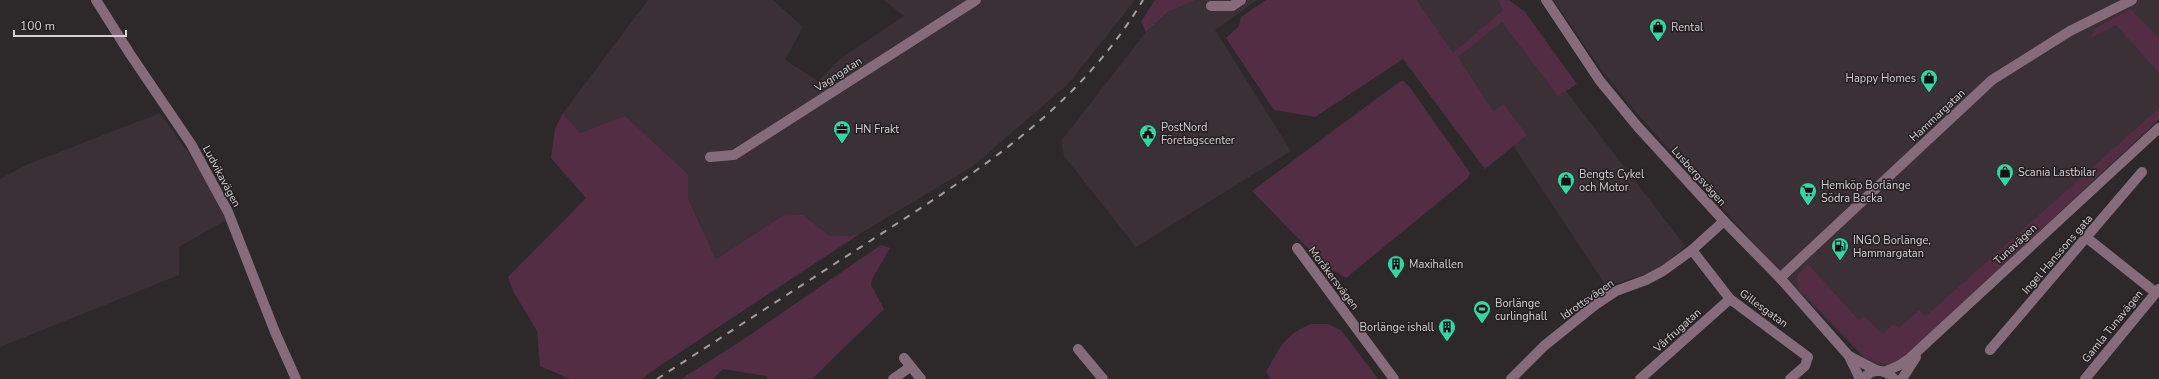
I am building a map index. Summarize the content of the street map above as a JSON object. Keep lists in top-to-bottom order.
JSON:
{
  "streets": {
    "street": [
      "Vagngatan",
      "Hammargatan",
      "Ludvikavägen",
      "Lusbergsvägen",
      "Tunavägen",
      "Ingel Hanssons gata",
      "Moråkersvägen",
      "Idrottsvägen",
      "Gillesgatan",
      "Gamla Tunavägen",
      "Vårfrugatan"
    ]
  },
  "crossings": [
    ["Hammargatan", "Lusbergsvägen"],
    ["Lusbergsvägen", "Tunavägen"],
    ["Lusbergsvägen", "Idrottsvägen"],
    ["Idrottsvägen", "Gillesgatan"],
    ["Gillesgatan", "Vårfrugatan"]
  ],
  "places": {
    "shop": [
      "Rental",
      "Happy Homes",
      "Scania Lastbilar",
      "Bengts Cykel och Motor"
    ],
    "office": ["HN Frakt"],
    "public building": ["PostNord Företagscenter"],
    "supermarket": ["Hemköp Borlänge Södra Backa"],
    "fuel station": ["INGO Borlänge, Hammargatan"],
    "building": ["Maxihallen", "Borlänge ishall"],
    "sports": ["Borlänge curlinghall"]
  },
  "scale_bar": "100 m"
}
